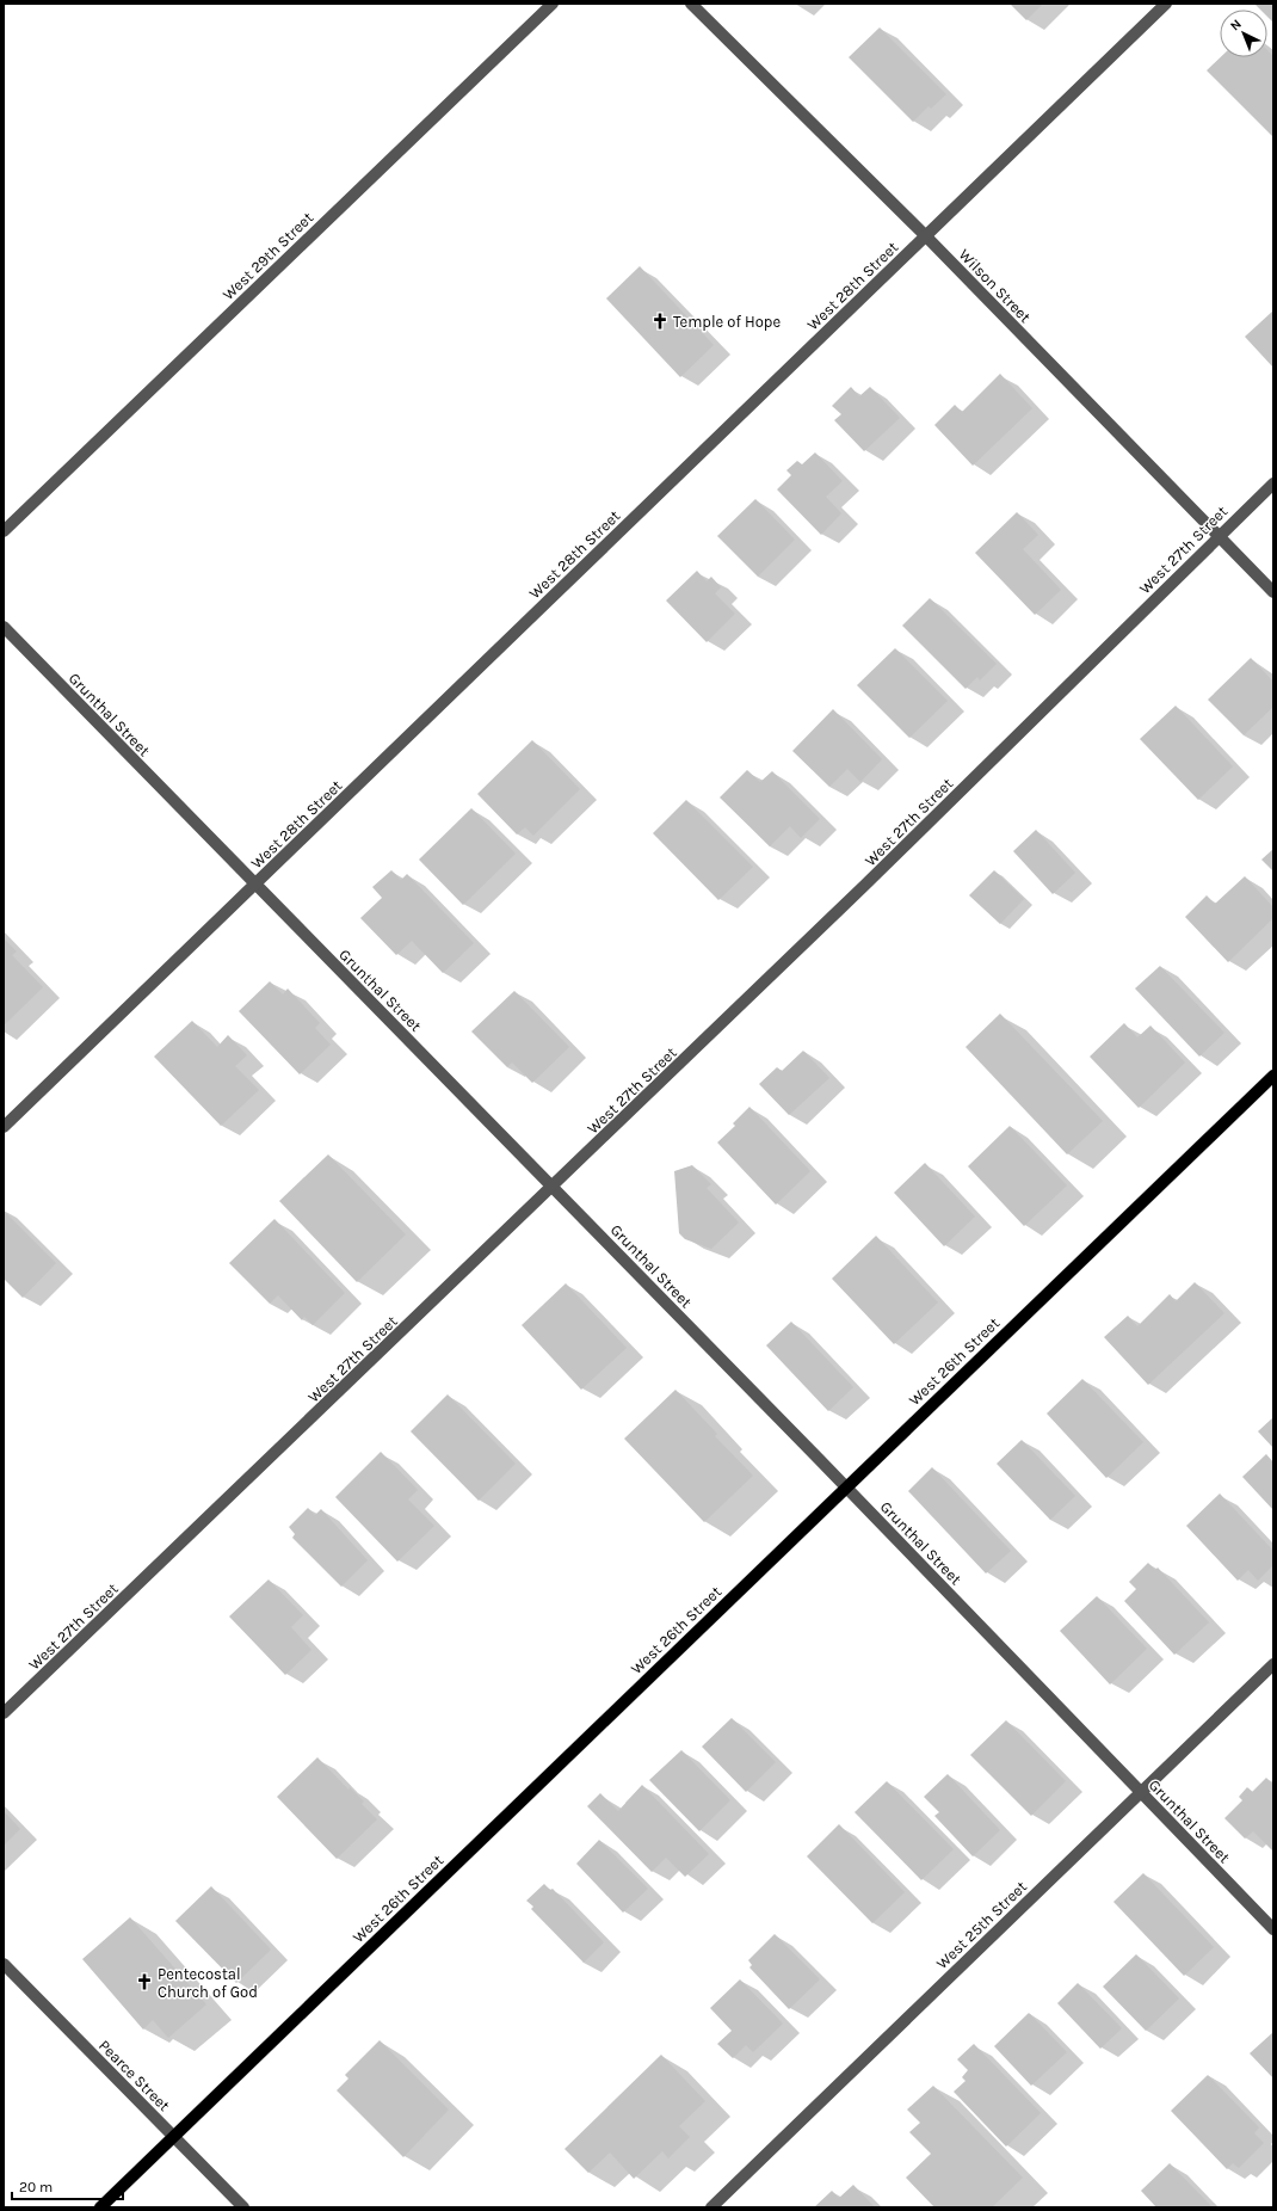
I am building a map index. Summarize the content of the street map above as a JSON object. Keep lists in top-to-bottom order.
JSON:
{
  "streets": {
    "main road": ["West 26th Street"],
    "street": [
      "West 29th Street",
      "West 28th Street",
      "Wilson Street",
      "West 27th Street",
      "Grunthal Street",
      "West 25th Street",
      "Pearce Street"
    ]
  },
  "crossings": [
    ["West 28th Street", "Wilson Street"],
    ["West 28th Street", "Grunthal Street"],
    ["Wilson Street", "West 27th Street"],
    ["West 27th Street", "Grunthal Street"],
    ["Grunthal Street", "West 26th Street"],
    ["Grunthal Street", "West 25th Street"],
    ["West 26th Street", "Pearce Street"]
  ],
  "places": {
    "church": ["Temple of Hope", "Pentecostal Church of God"]
  },
  "scale_bar": "20 m",
  "north": "top left"
}
